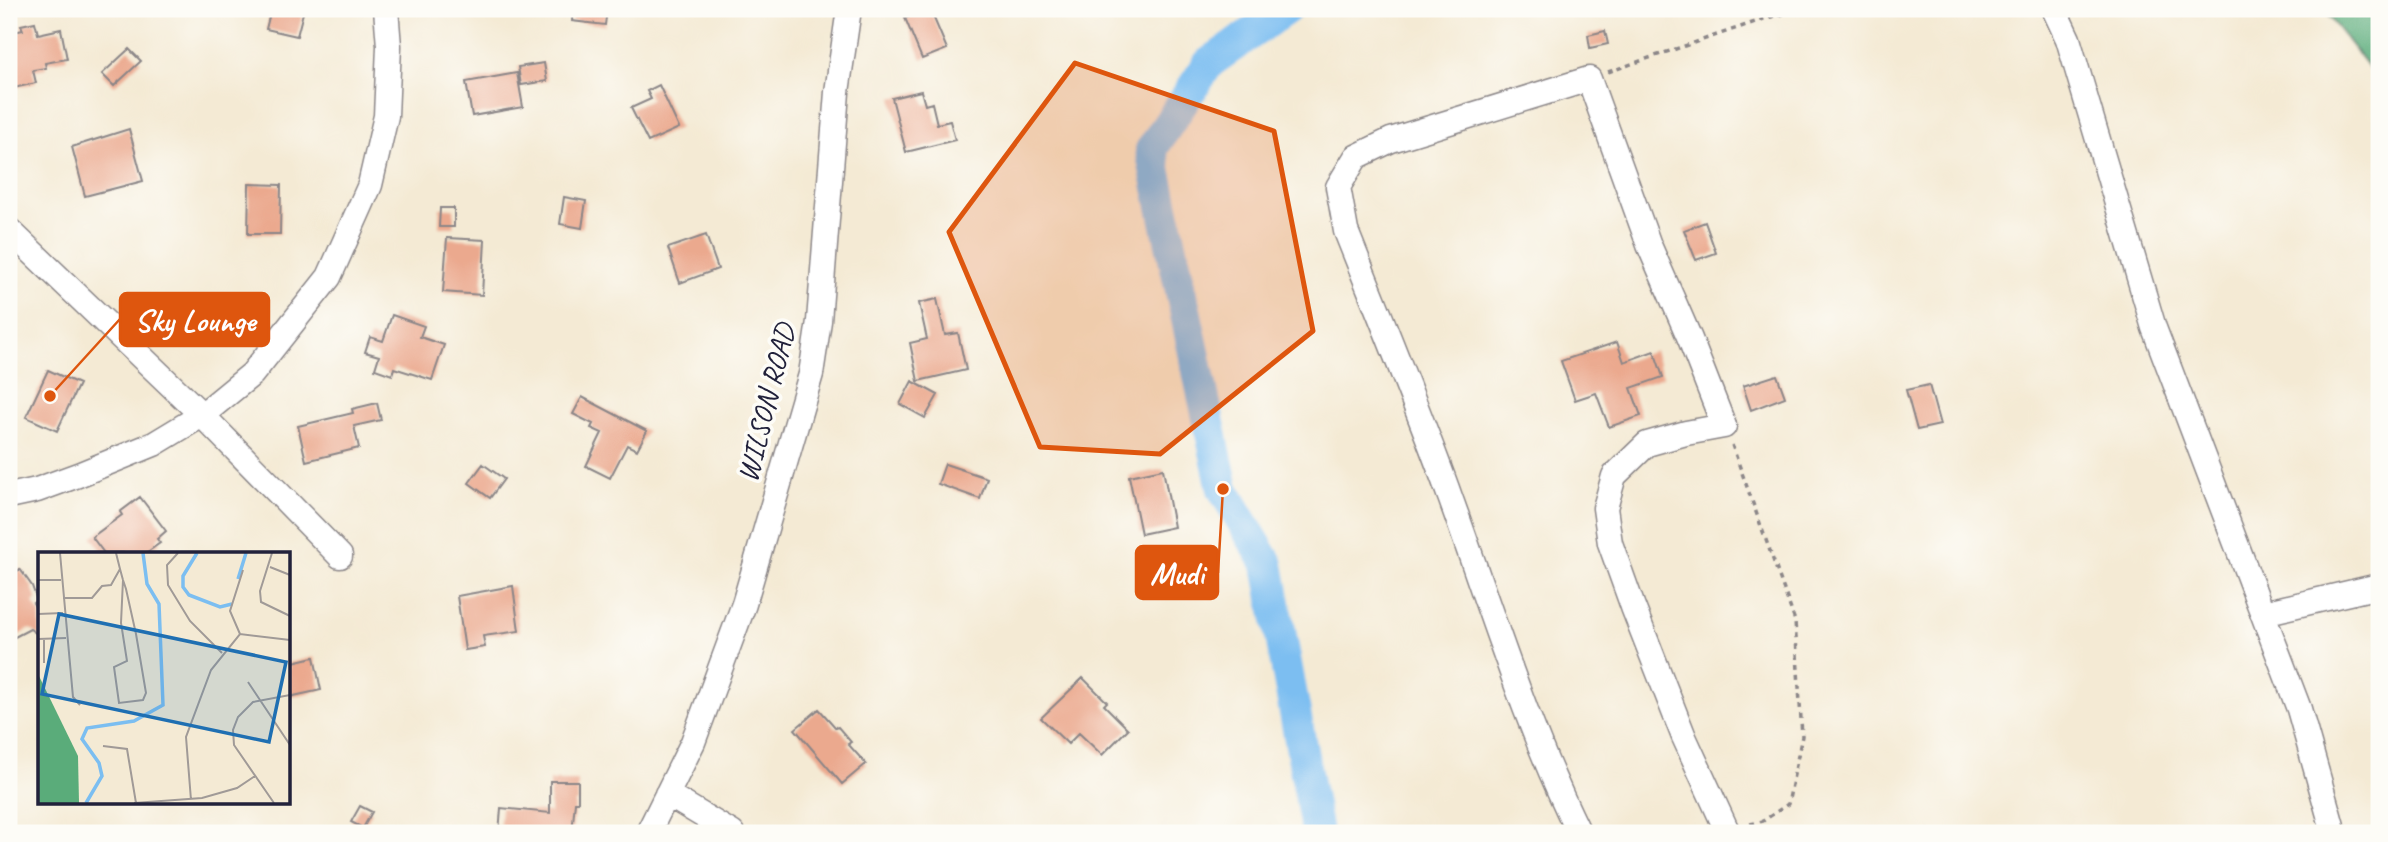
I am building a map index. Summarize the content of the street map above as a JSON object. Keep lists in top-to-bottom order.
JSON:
{
  "streets": {
    "street": ["WILSON ROAD"]
  },
  "places": ["Sky Lounge", "Mudi"]
}
